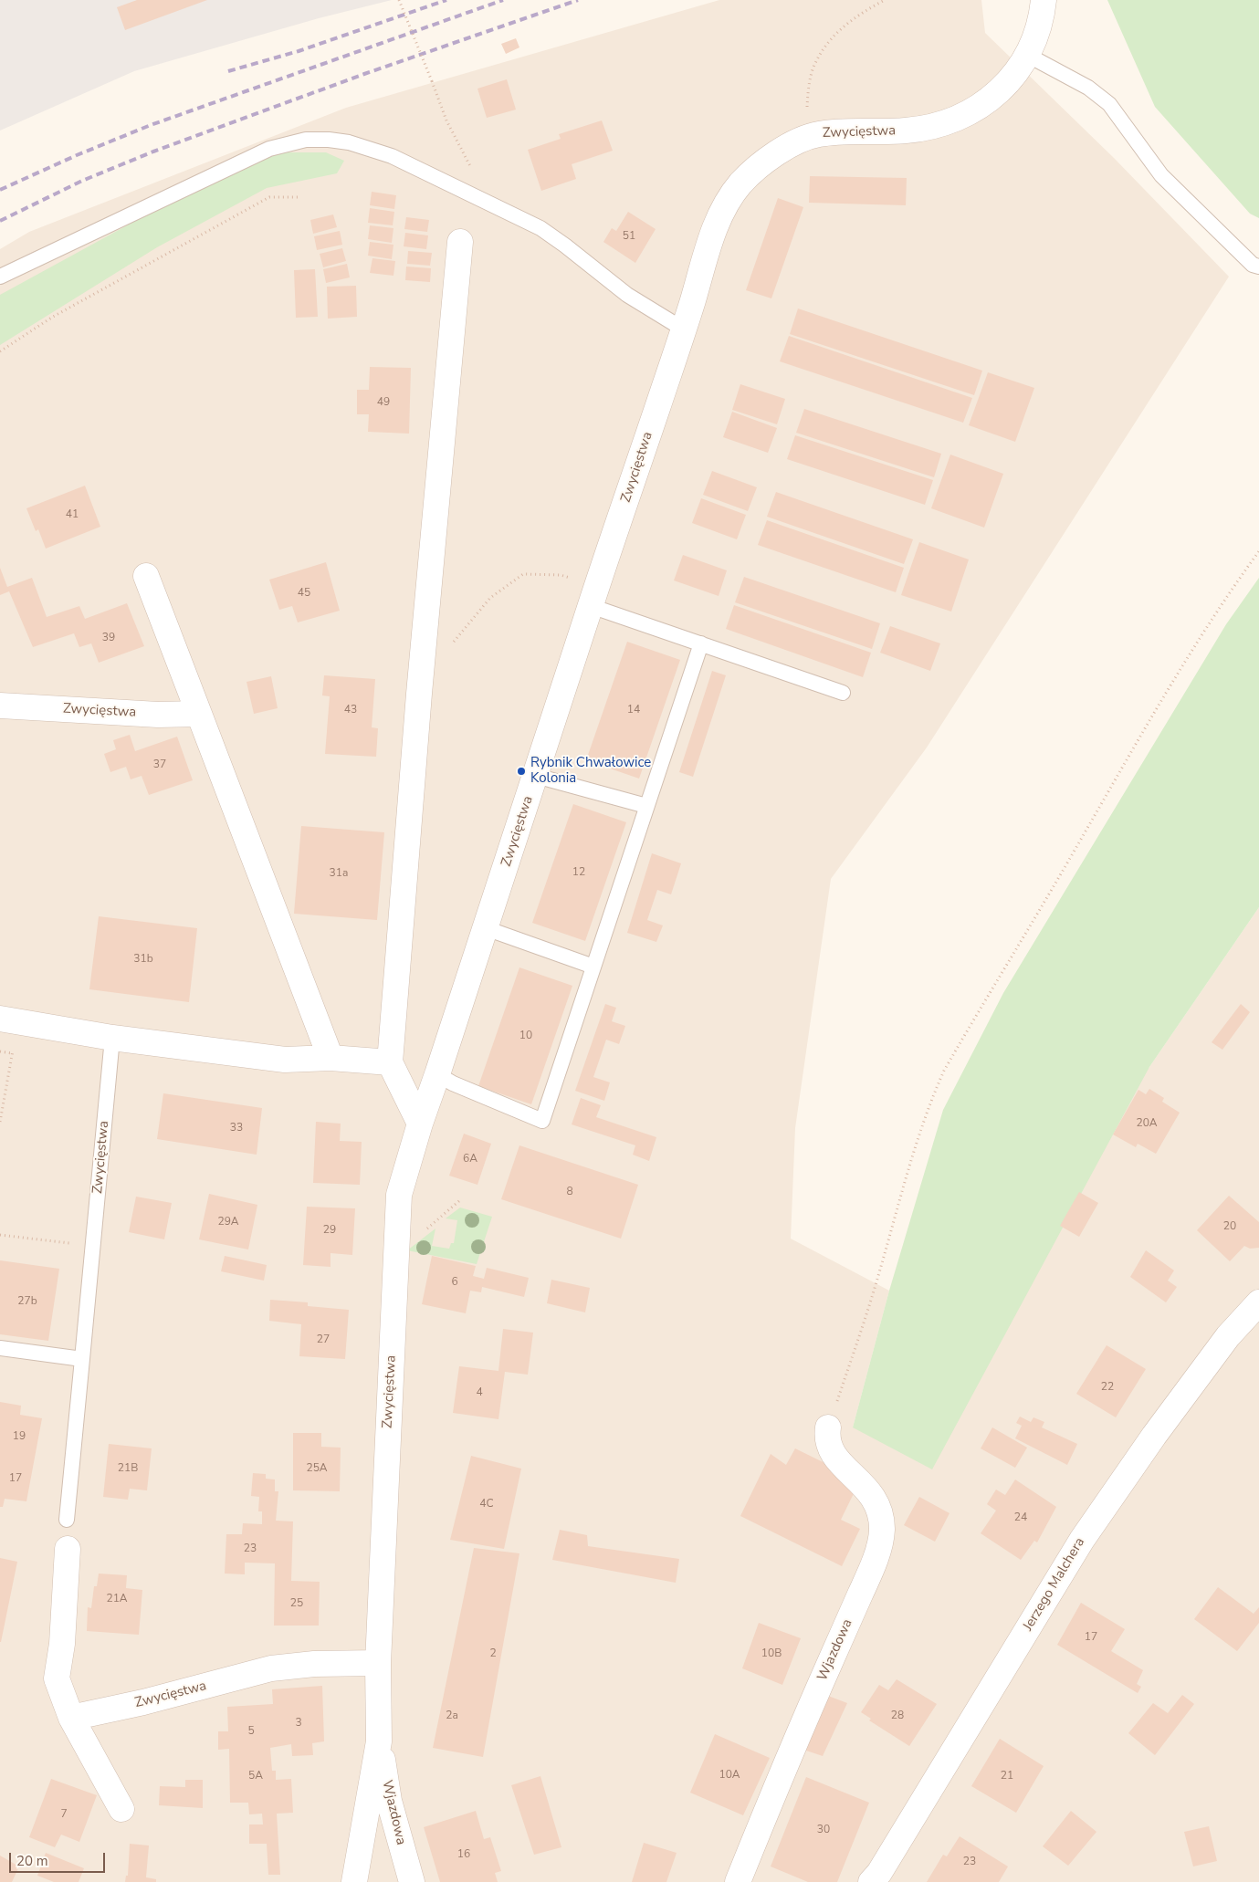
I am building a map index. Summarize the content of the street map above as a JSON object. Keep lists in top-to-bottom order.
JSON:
{
  "streets": {
    "street": ["Zwycięstwa", "Jerzego Malchera", "Wjazdowa"]
  },
  "crossings": [
    ["Zwycięstwa", "Wjazdowa"]
  ],
  "places": ["Rybnik Chwałowice Kolonia"],
  "house_numbers": [
    "51",
    "49",
    "41",
    "45",
    "39",
    "43",
    "14",
    "37",
    "12",
    "31a",
    "31b",
    "10",
    "20A",
    "33",
    "6A",
    "8",
    "29A",
    "20",
    "29",
    "6",
    "27b",
    "27",
    "22",
    "4",
    "19",
    "21B",
    "25A",
    "17",
    "4C",
    "24",
    "23",
    "21A",
    "25",
    "17",
    "2",
    "10B",
    "2a",
    "28",
    "3",
    "5",
    "10A",
    "5A",
    "21",
    "7",
    "30",
    "16",
    "23"
  ],
  "scale_bar": "20 m"
}
